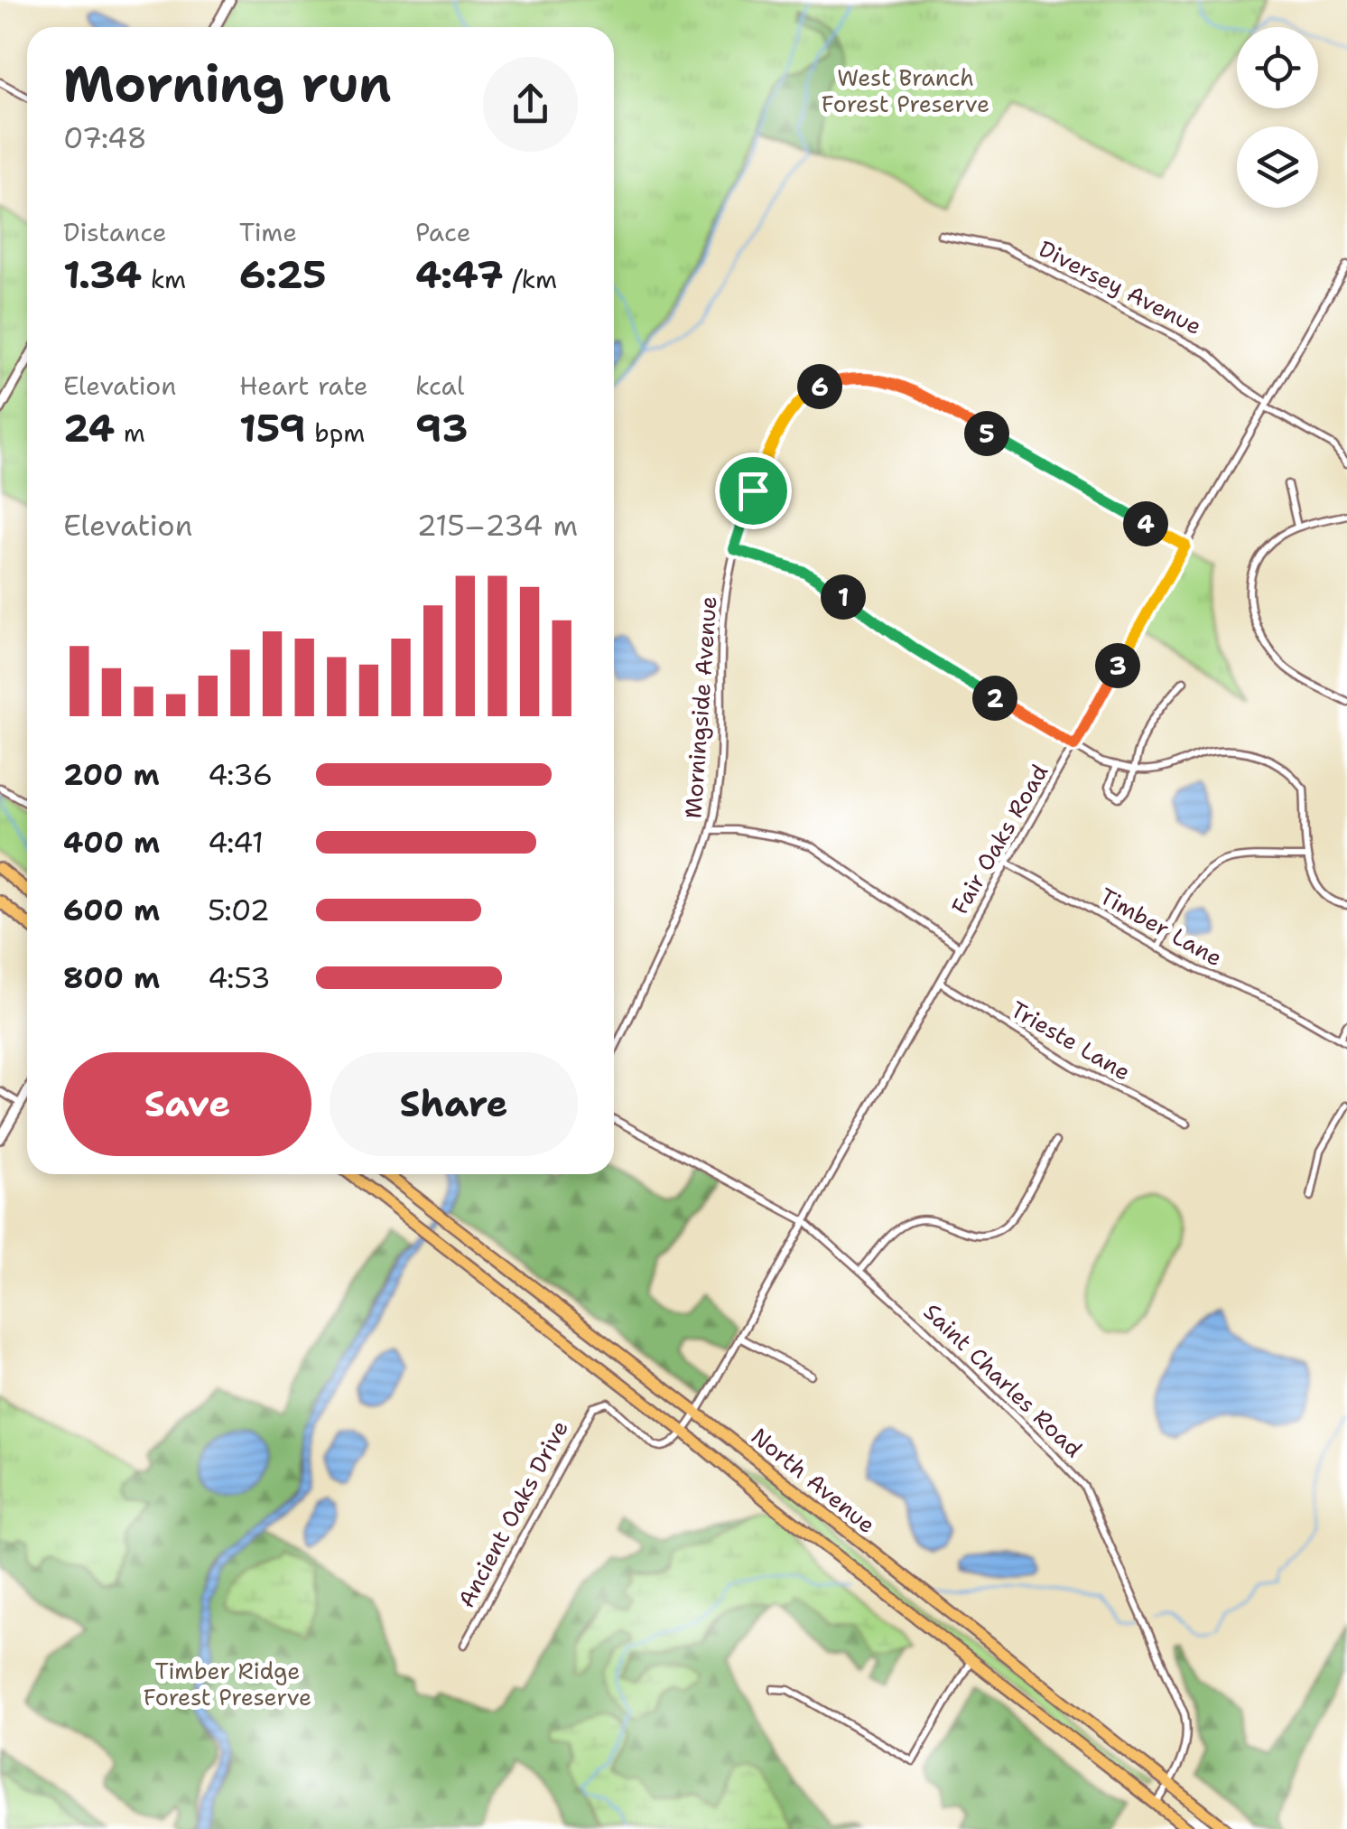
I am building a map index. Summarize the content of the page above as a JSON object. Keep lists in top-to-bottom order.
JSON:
{
  "streets": {
    "main road": ["North Avenue"],
    "street": [
      "Diversey Avenue",
      "Morningside Avenue",
      "Fair Oaks Road",
      "Timber Lane",
      "Trieste Lane",
      "Saint Charles Road",
      "Ancient Oaks Drive"
    ]
  },
  "crossings": [
    ["Diversey Avenue", "Fair Oaks Road"],
    ["Morningside Avenue", "Fair Oaks Road"],
    ["Fair Oaks Road", "Timber Lane"],
    ["Fair Oaks Road", "Trieste Lane"],
    ["Fair Oaks Road", "Saint Charles Road"],
    ["Fair Oaks Road", "North Avenue"],
    ["Fair Oaks Road", "Ancient Oaks Drive"],
    ["Saint Charles Road", "North Avenue"],
    ["North Avenue", "Ancient Oaks Drive"]
  ],
  "parks": ["West Branch Forest Preserve", "Timber Ridge Forest Preserve"],
  "page": {
    "heading": ["Morning run", "07:48"],
    "stats": [
      ["Distance", "1.34 km"],
      ["Time", "6:25"],
      ["Pace", "4:47 /km"],
      ["Elevation", "24 m"],
      ["Heart rate", "159 bpm"],
      ["kcal", "93"]
    ],
    "pins": [
      "6",
      "5",
      "4",
      "1",
      "3",
      "2"
    ],
    "chart": ["Elevation", "215–234 m"],
    "list": [
      {
        "name": "200 m",
        "note": "4:36"
      },
      {
        "name": "400 m",
        "note": "4:41"
      },
      {
        "name": "600 m",
        "note": "5:02"
      },
      {
        "name": "800 m",
        "note": "4:53"
      }
    ],
    "buttons": ["Save", "Share"]
  }
}
